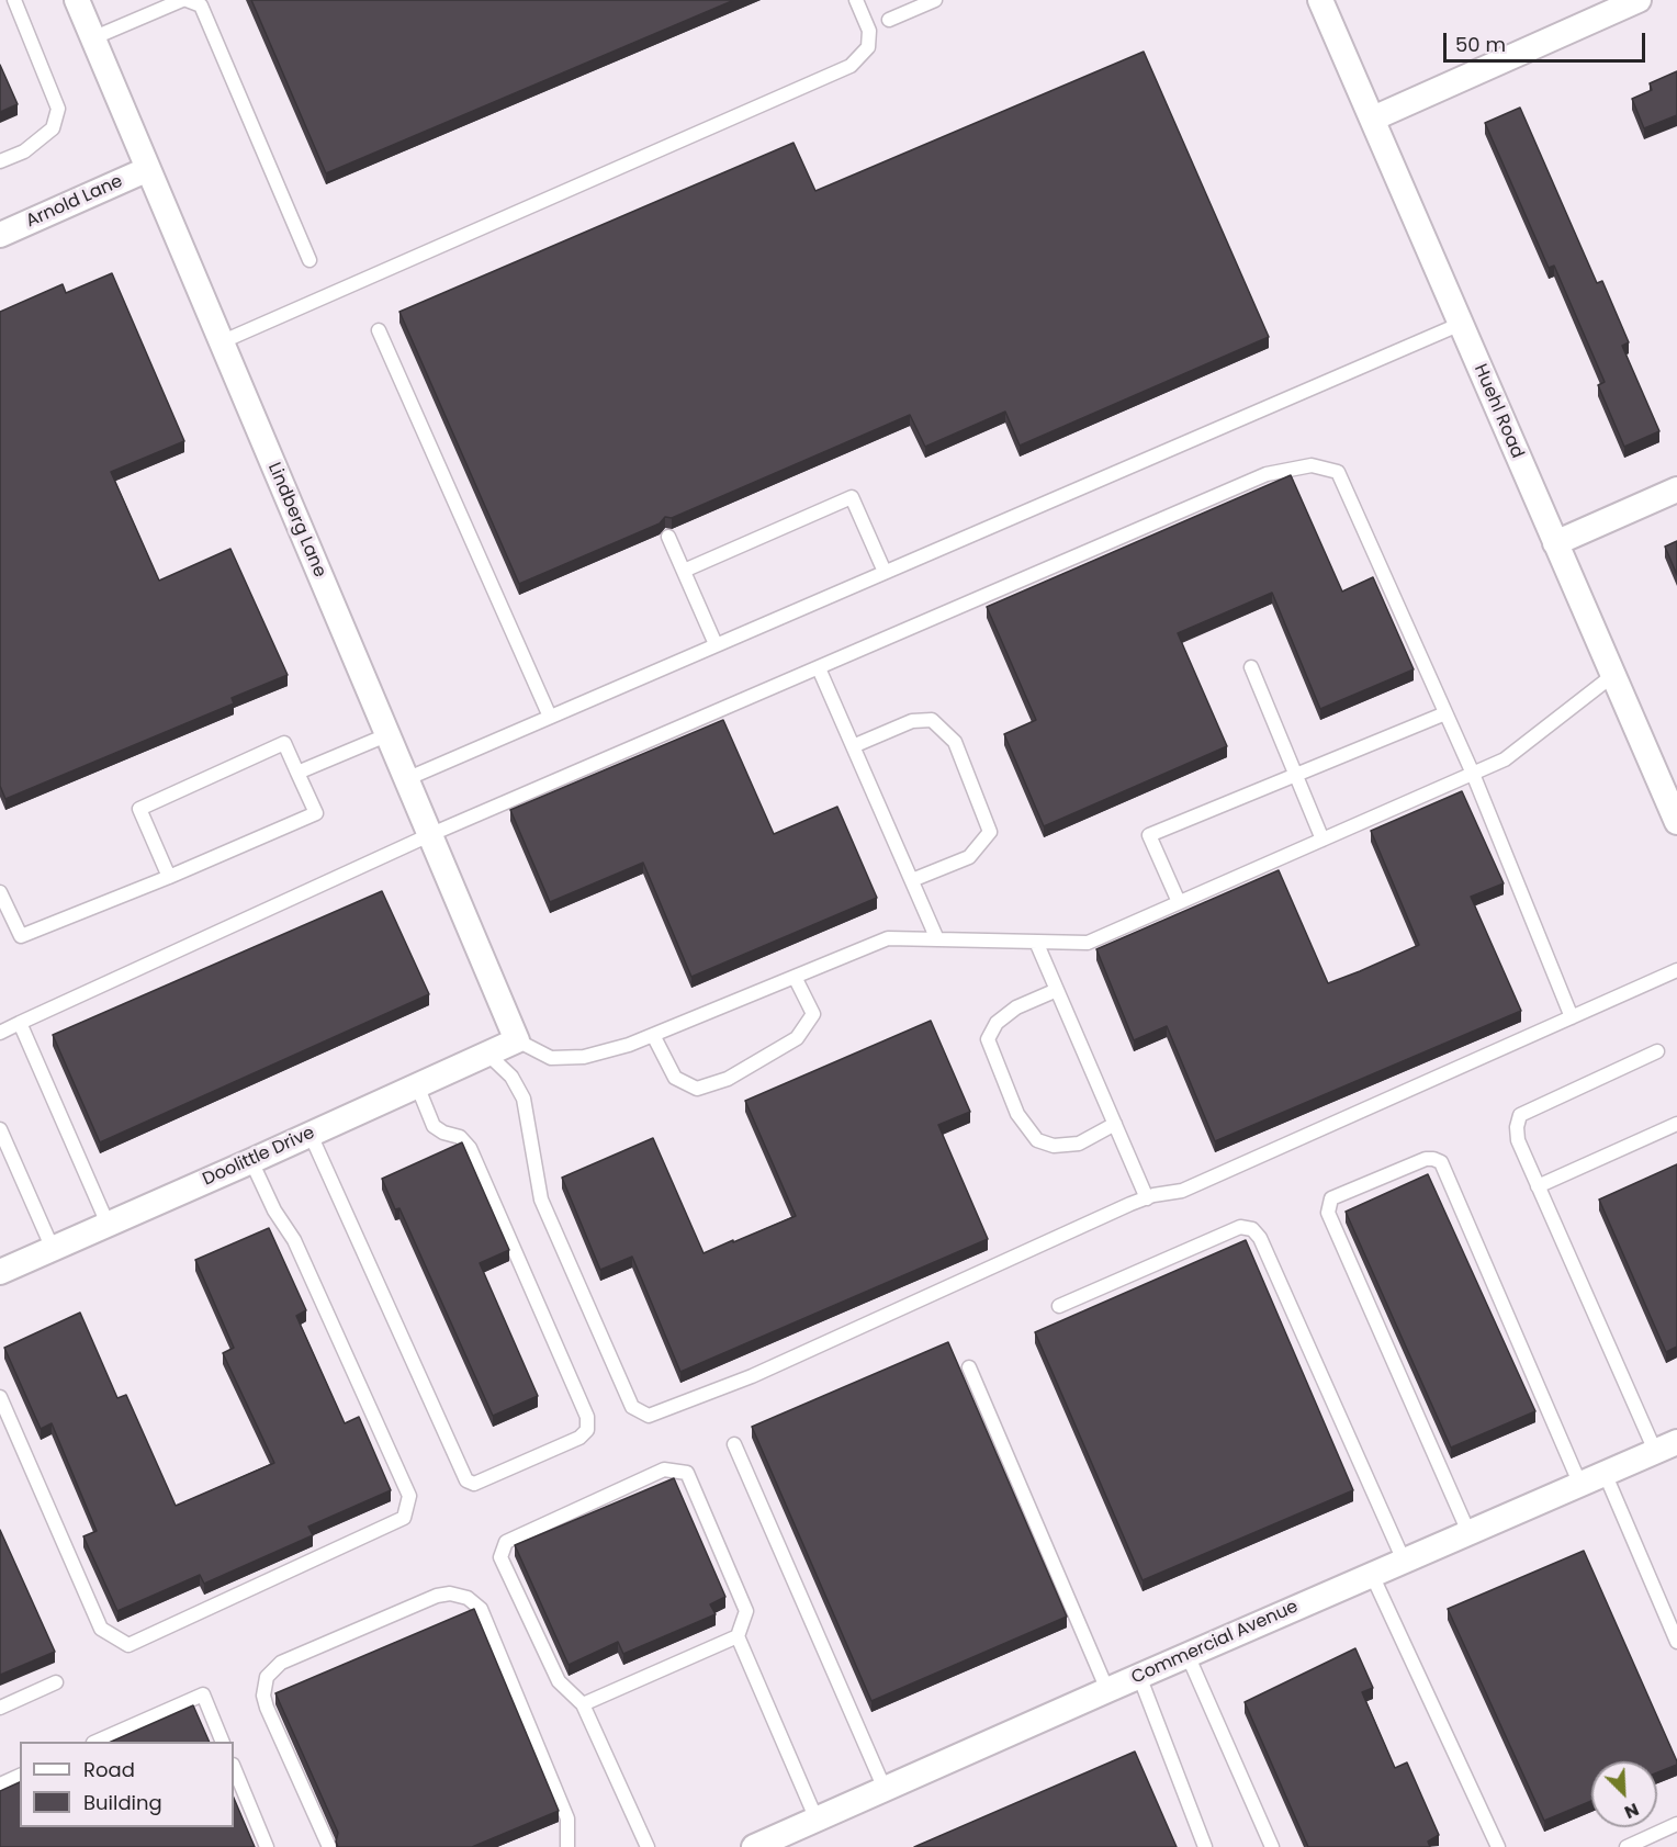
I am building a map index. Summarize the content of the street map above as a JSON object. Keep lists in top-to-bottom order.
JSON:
{
  "streets": {
    "street": [
      "Arnold Lane",
      "Huehl Road",
      "Lindberg Lane",
      "Doolittle Drive",
      "Commercial Avenue"
    ]
  },
  "crossings": [
    ["Arnold Lane", "Lindberg Lane"],
    ["Lindberg Lane", "Doolittle Drive"]
  ],
  "legend": ["Road", "Building"],
  "scale_bar": "50 m",
  "north": "bottom right"
}
